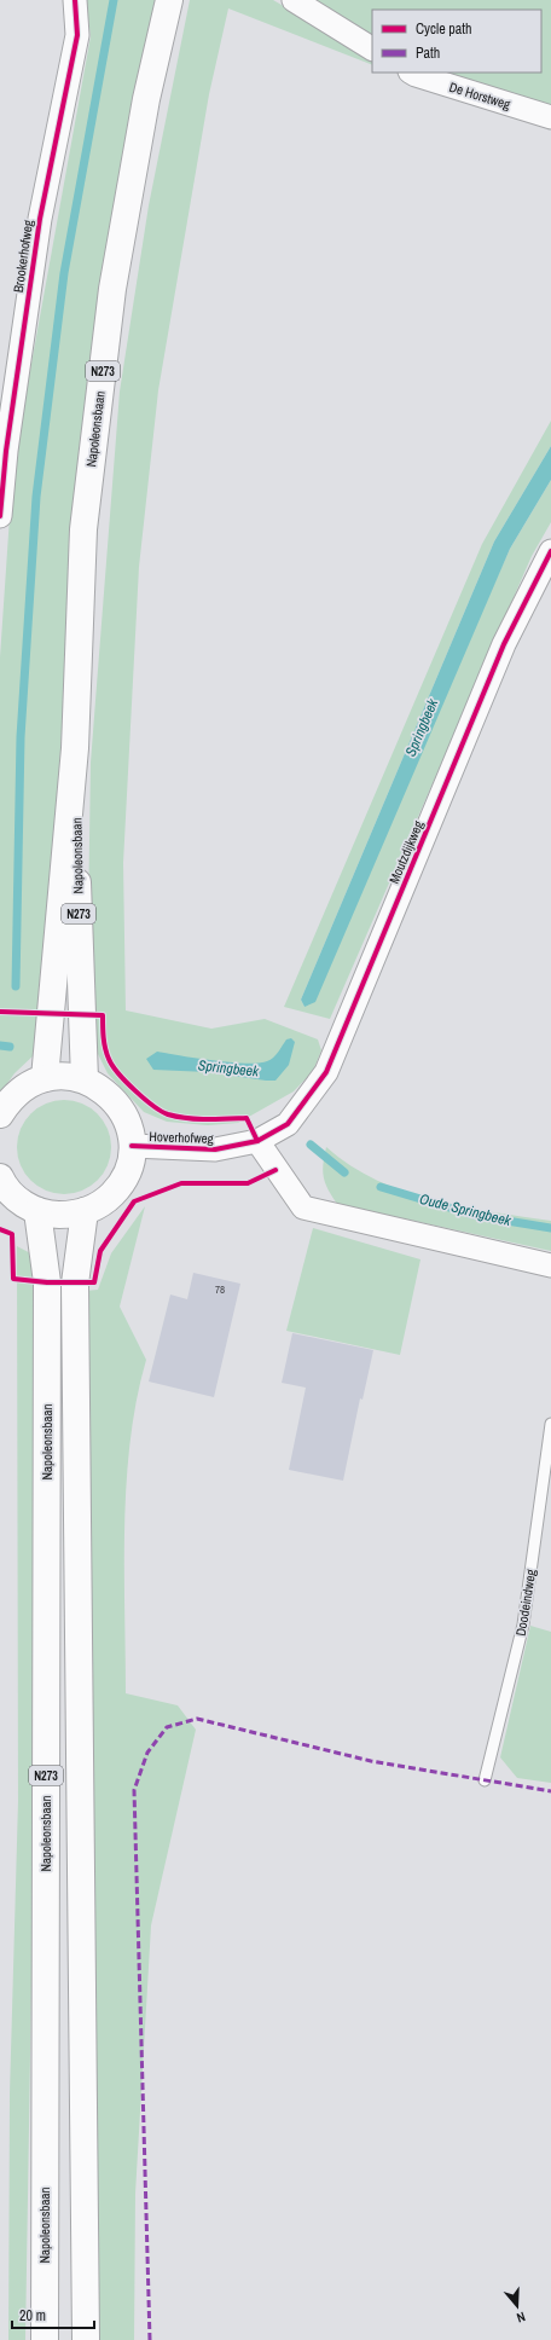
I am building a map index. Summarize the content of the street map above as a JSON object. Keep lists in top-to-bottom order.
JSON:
{
  "streets": {
    "main road": ["N273", "Napoleonsbaan"],
    "street": [
      "De Horstweg",
      "Brookerhofweg",
      "Moutzdijkweg",
      "Hoverhofweg"
    ],
    "lane": ["Doodeindweg"]
  },
  "crossings": [
    ["Moutzdijkweg", "Hoverhofweg"]
  ],
  "water": ["Springbeek", "Oude Springbeek"],
  "house_numbers": ["78"],
  "legend": ["Cycle path", "Path"],
  "scale_bar": "20 m",
  "north": "bottom"
}
